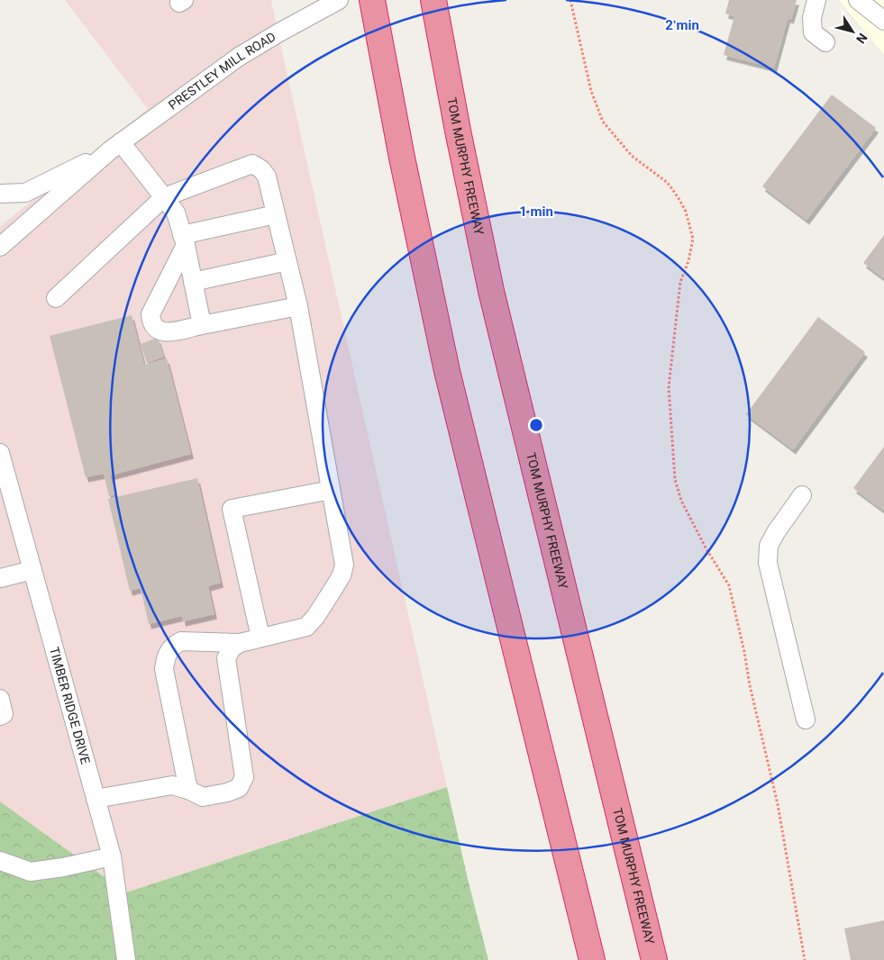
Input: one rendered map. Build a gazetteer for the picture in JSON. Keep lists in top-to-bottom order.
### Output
{
  "streets": {
    "highway": ["TOM MURPHY FREEWAY"],
    "street": ["PRESTLEY MILL ROAD", "TIMBER RIDGE DRIVE"]
  },
  "north": "bottom right",
  "rings": ["2 min", "1 min"]
}
